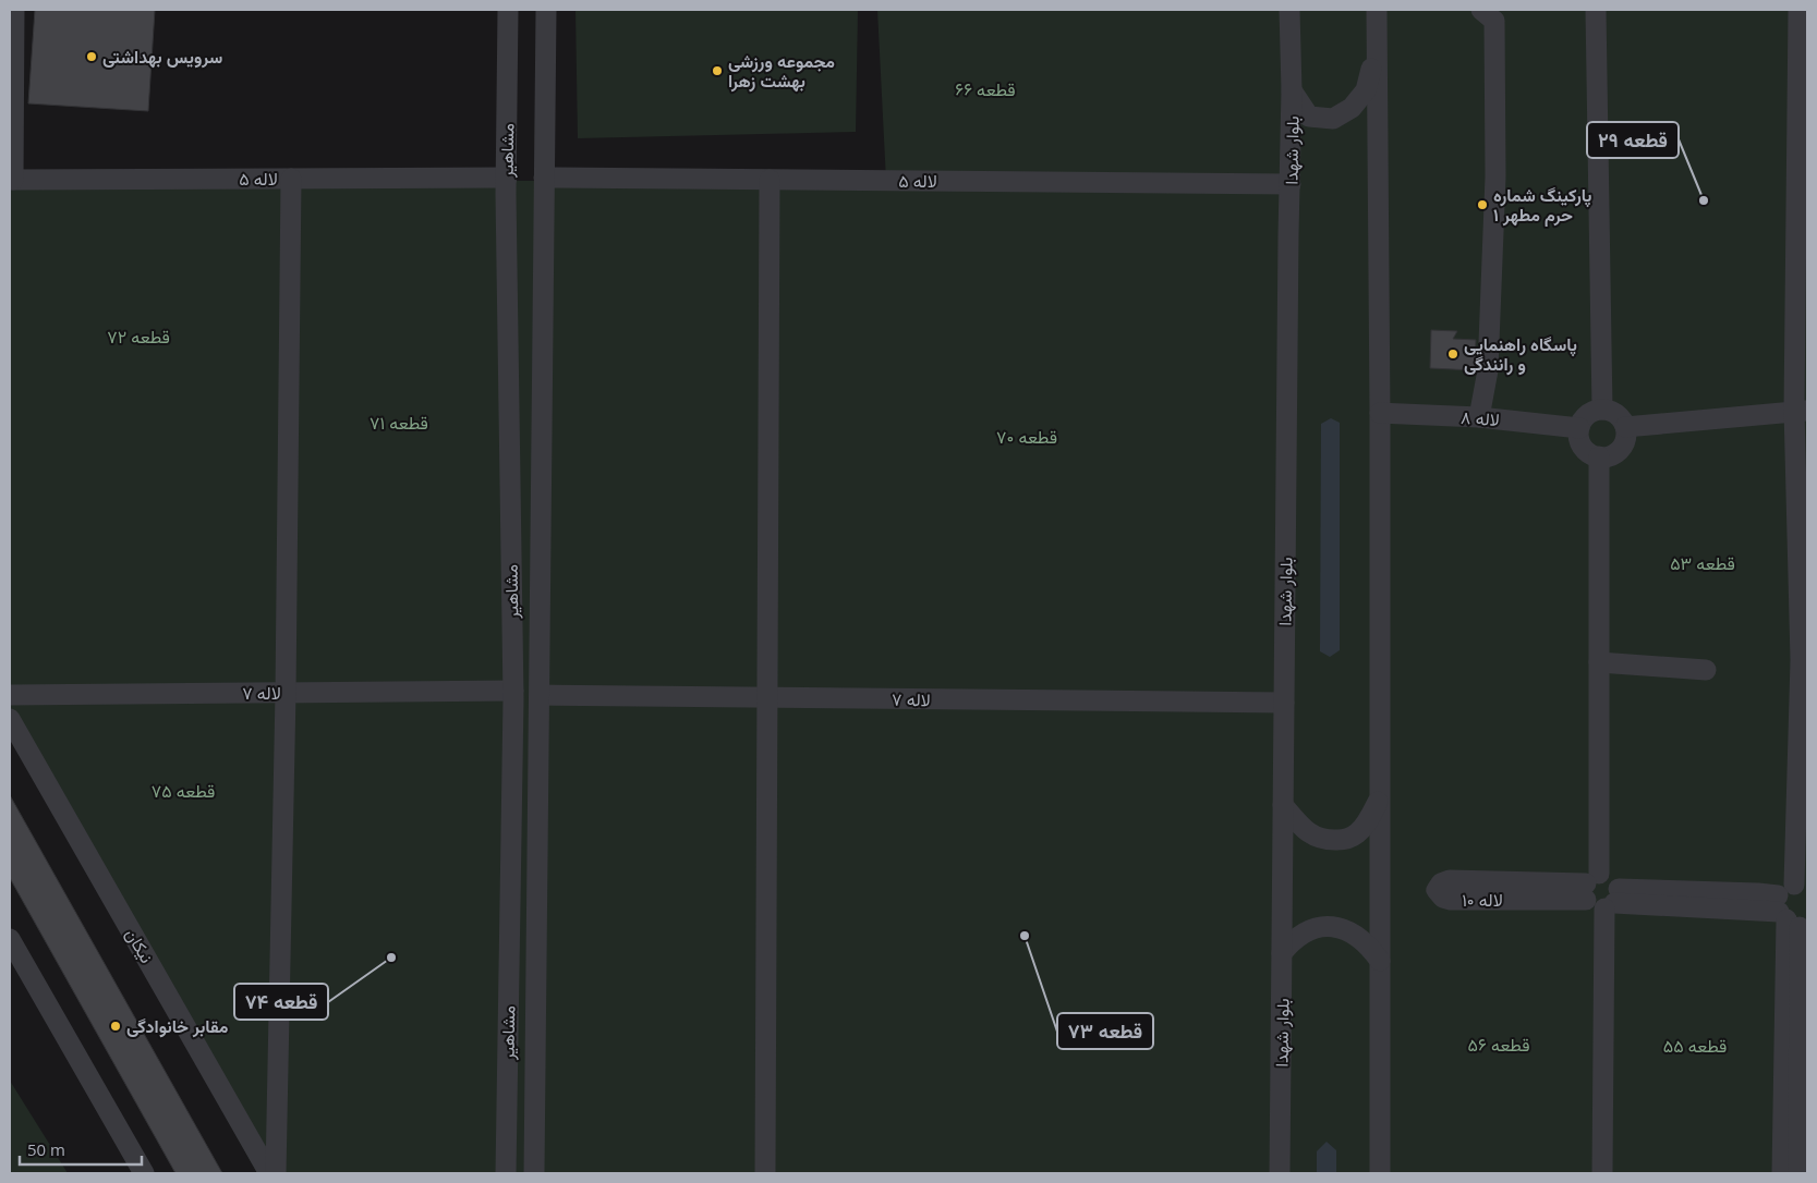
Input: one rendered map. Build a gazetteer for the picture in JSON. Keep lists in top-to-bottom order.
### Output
{
  "streets": {
    "street": [
      "مشاهیر",
      "بلوار شهدا",
      "لاله ۵",
      "لاله ۸",
      "لاله ۷",
      "لاله ۱۰",
      "نیکان"
    ]
  },
  "crossings": [
    ["مشاهیر", "لاله ۵"],
    ["مشاهیر", "لاله ۷"],
    ["بلوار شهدا", "لاله ۵"],
    ["بلوار شهدا", "لاله ۷"]
  ],
  "parks": [
    "قطعه ۶۶",
    "قطعه ۷۲",
    "قطعه ۷۱",
    "قطعه ۷۰",
    "قطعه ۵۳",
    "قطعه ۷۵",
    "قطعه ۵۶",
    "قطعه ۵۵"
  ],
  "places": [
    "سرویس بهداشتی",
    "مجموعه ورزشی بهشت زهرا",
    "قطعه ۲۹",
    "پارکینگ شماره ۱ حرم مطهر",
    "پاسگاه راهنمایی و رانندگی",
    "قطعه ۷۳",
    "قطعه ۷۴",
    "مقابر خانوادگی"
  ],
  "scale_bar": "50 m"
}
